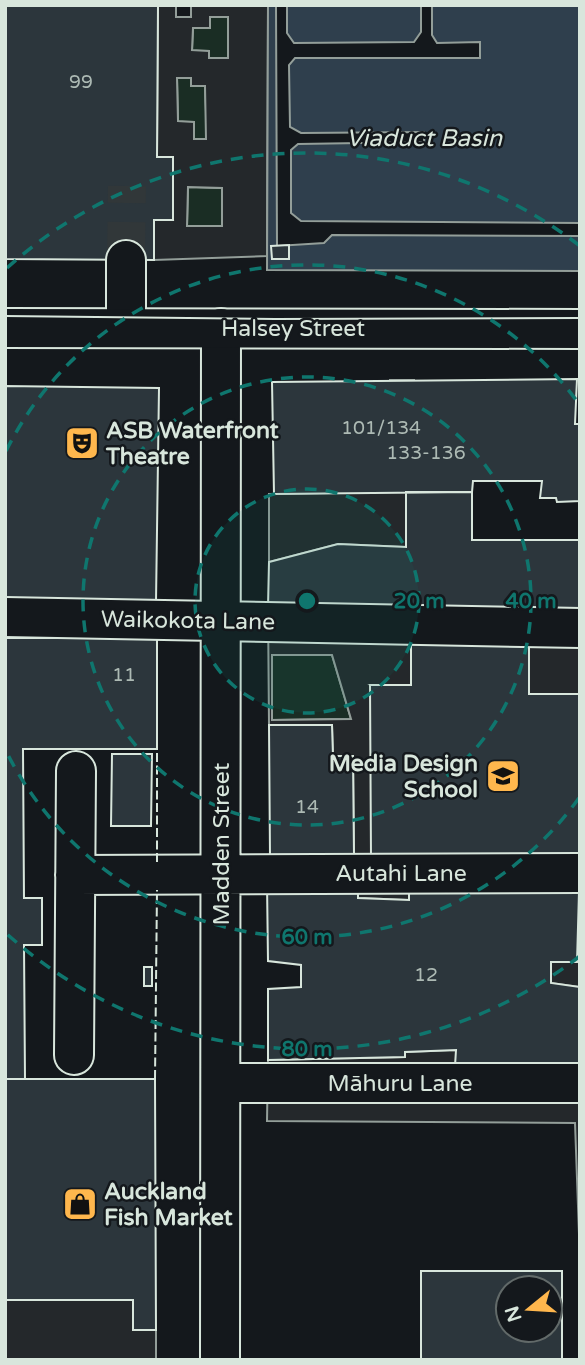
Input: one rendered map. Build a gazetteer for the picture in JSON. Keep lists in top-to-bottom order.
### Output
{
  "streets": {
    "street": [
      "Halsey Street",
      "Waikokota Lane",
      "Madden Street",
      "Autahi Lane",
      "Māhuru Lane"
    ]
  },
  "crossings": [
    ["Halsey Street", "Madden Street"],
    ["Waikokota Lane", "Madden Street"],
    ["Madden Street", "Autahi Lane"],
    ["Madden Street", "Māhuru Lane"]
  ],
  "water": ["Viaduct Basin"],
  "places": {
    "theatre": ["ASB Waterfront Theatre"],
    "school or university": ["Media Design School"],
    "shop": ["Auckland Fish Market"]
  },
  "house_numbers": [
    "99",
    "101/134",
    "133-136",
    "11",
    "14",
    "12"
  ],
  "north": "left",
  "rings": [
    "20 m",
    "40 m",
    "60 m",
    "80 m"
  ]
}
